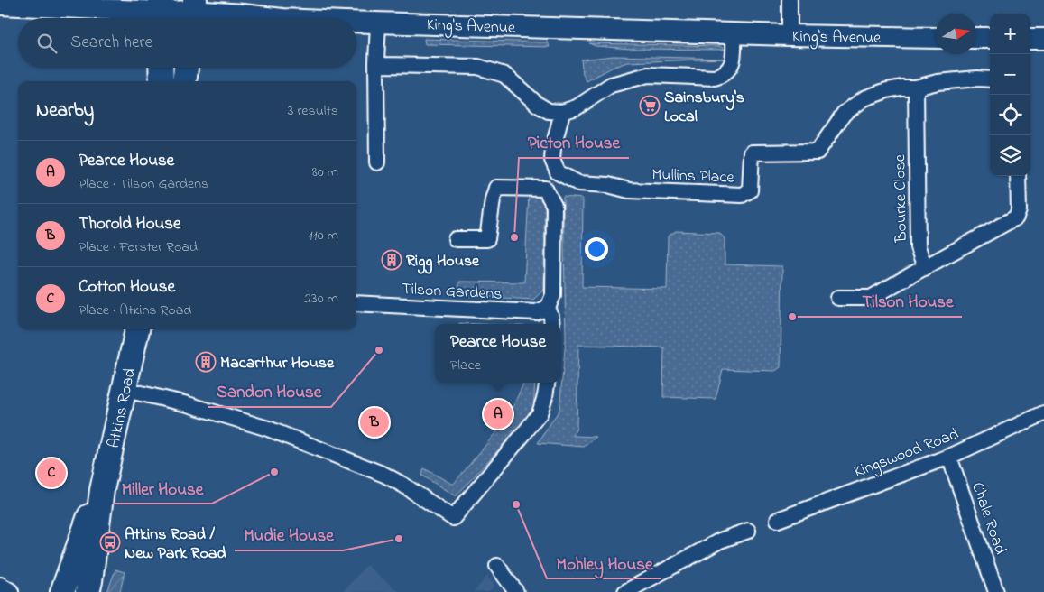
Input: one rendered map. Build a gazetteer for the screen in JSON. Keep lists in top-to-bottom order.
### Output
{
  "streets": {
    "highway": ["Atkins Road"],
    "main road": ["King's Avenue"],
    "street": [
      "Mullins Place",
      "Bourke Close",
      "Tilson Gardens",
      "Kingswood Road",
      "Chale Road"
    ]
  },
  "crossings": [
    ["Mullins Place", "Bourke Close"],
    ["Kingswood Road", "Chale Road"]
  ],
  "places": {
    "supermarket": ["Sainsbury's Local"],
    "other": [
      "Picton House",
      "Tilson House",
      "Sandon House",
      "Miller House",
      "Mohley House",
      "Mudie House"
    ],
    "building": ["Rigg House", "Macarthur House"],
    "bus stop": ["Atkins Road / New Park Road"]
  },
  "north": "right",
  "page": {
    "map_buttons": ["+", "−"],
    "search": "Search here",
    "heading": ["Nearby", "3 results"],
    "list": [
      {
        "mark": "A",
        "name": "Pearce House",
        "note": "Place · Tilson Gardens",
        "value": "80 m"
      },
      {
        "mark": "B",
        "name": "Thorold House",
        "note": "Place · Forster Road",
        "value": "110 m"
      },
      {
        "mark": "C",
        "name": "Cotton House",
        "note": "Place · Atkins Road",
        "value": "230 m"
      }
    ],
    "popup": ["Pearce House", "Place"],
    "pins": ["A", "B", "C"]
  }
}
